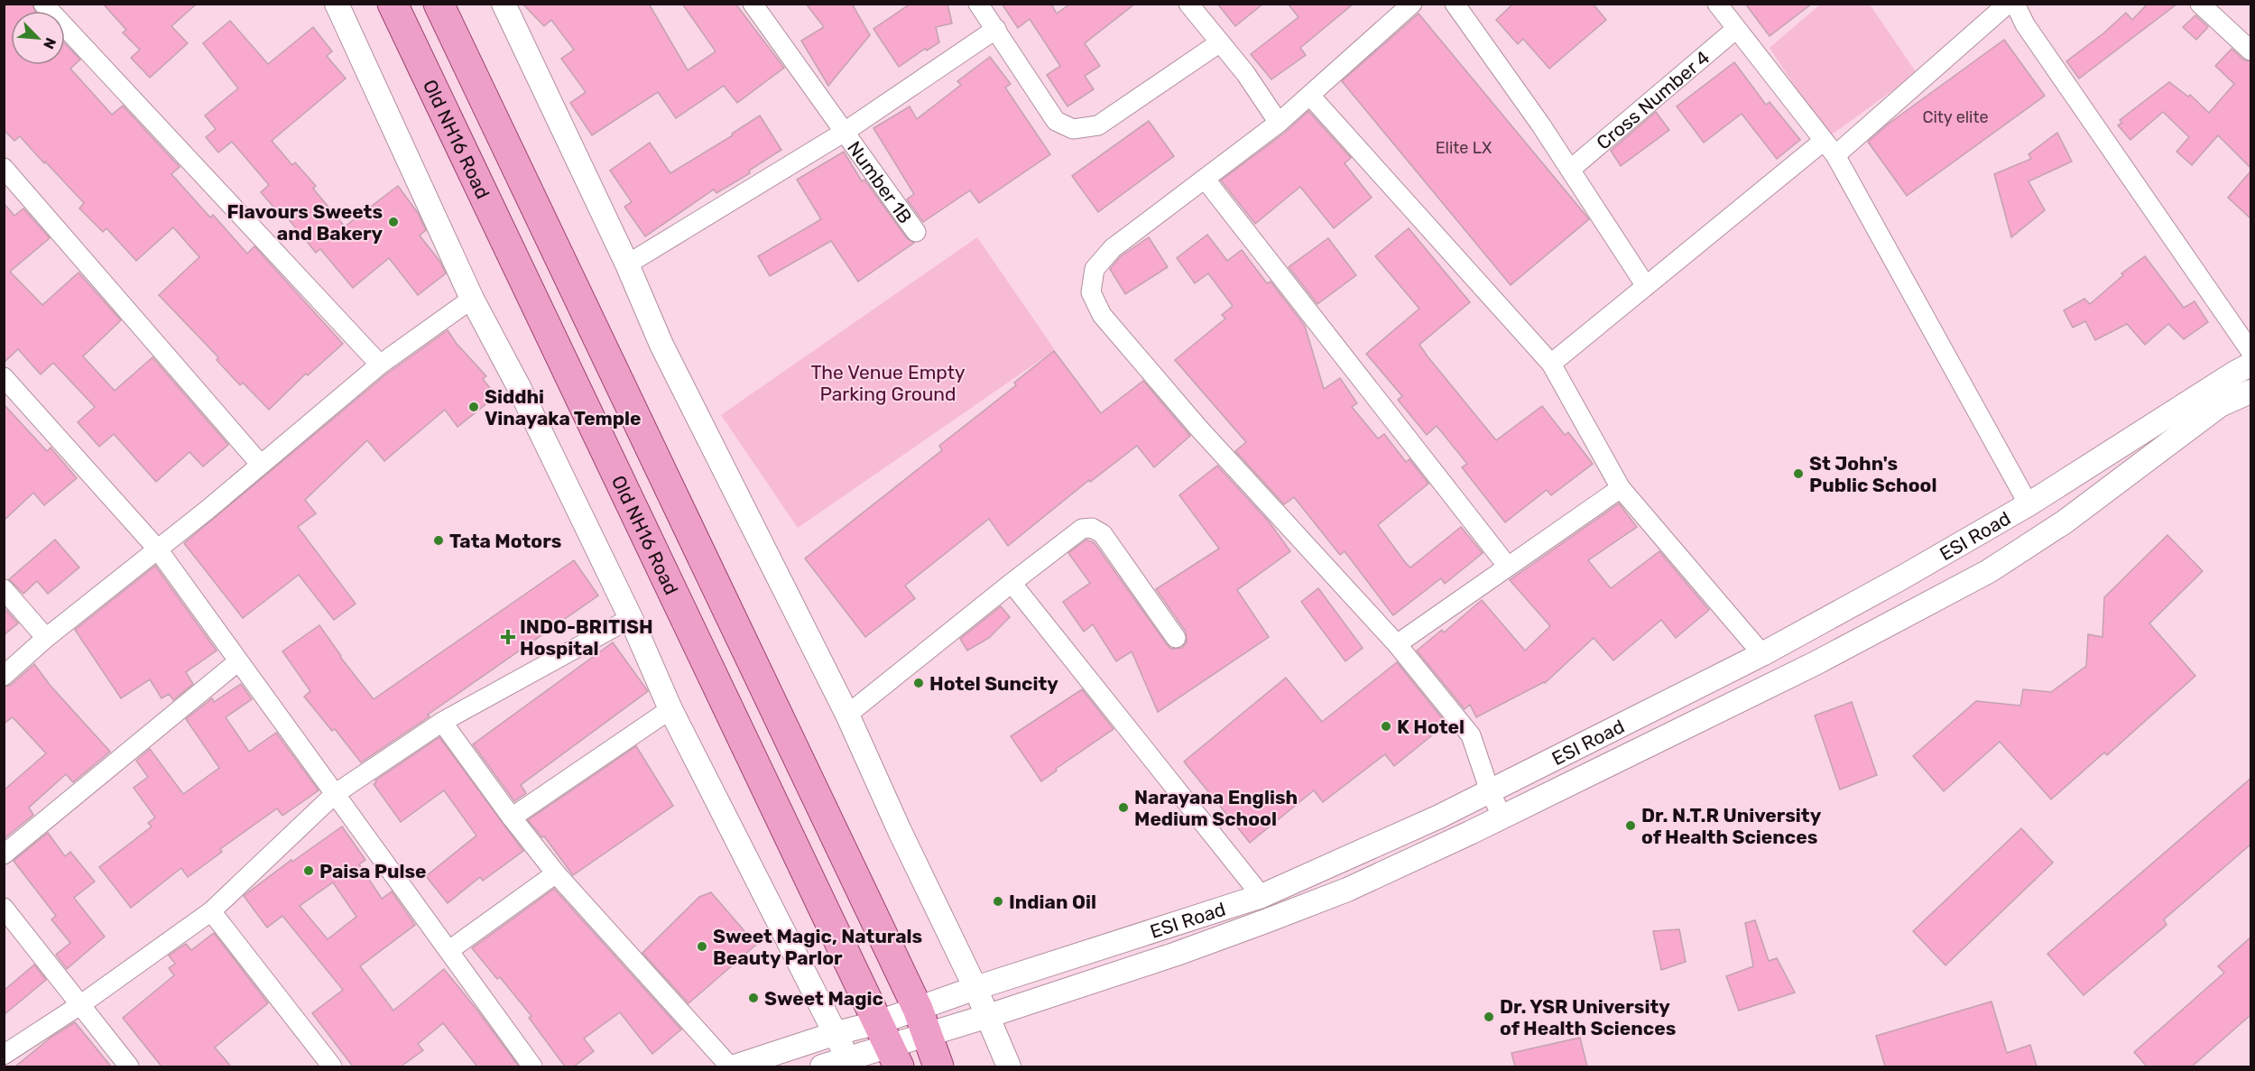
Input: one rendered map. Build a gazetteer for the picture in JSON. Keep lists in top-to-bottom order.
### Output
{
  "streets": {
    "main road": ["Old NH16 Road"],
    "street": ["Cross Number 4", "Number 1B", "ESI Road"]
  },
  "parks": ["The Venue Empty Parking Ground"],
  "places": {
    "other": [
      "Flavours Sweets and Bakery",
      "Siddhi Vinayaka Temple",
      "St John's Public School",
      "Tata Motors",
      "Hotel Suncity",
      "K Hotel",
      "Narayana English Medium School",
      "Dr. N.T.R University of Health Sciences",
      "Paisa Pulse",
      "Indian Oil",
      "Sweet Magic, Naturals Beauty Parlor",
      "Sweet Magic",
      "Dr. YSR University of Health Sciences"
    ],
    "health": ["INDO-BRITISH Hospital"]
  },
  "house_numbers": ["City elite", "Elite LX"],
  "north": "bottom right"
}
